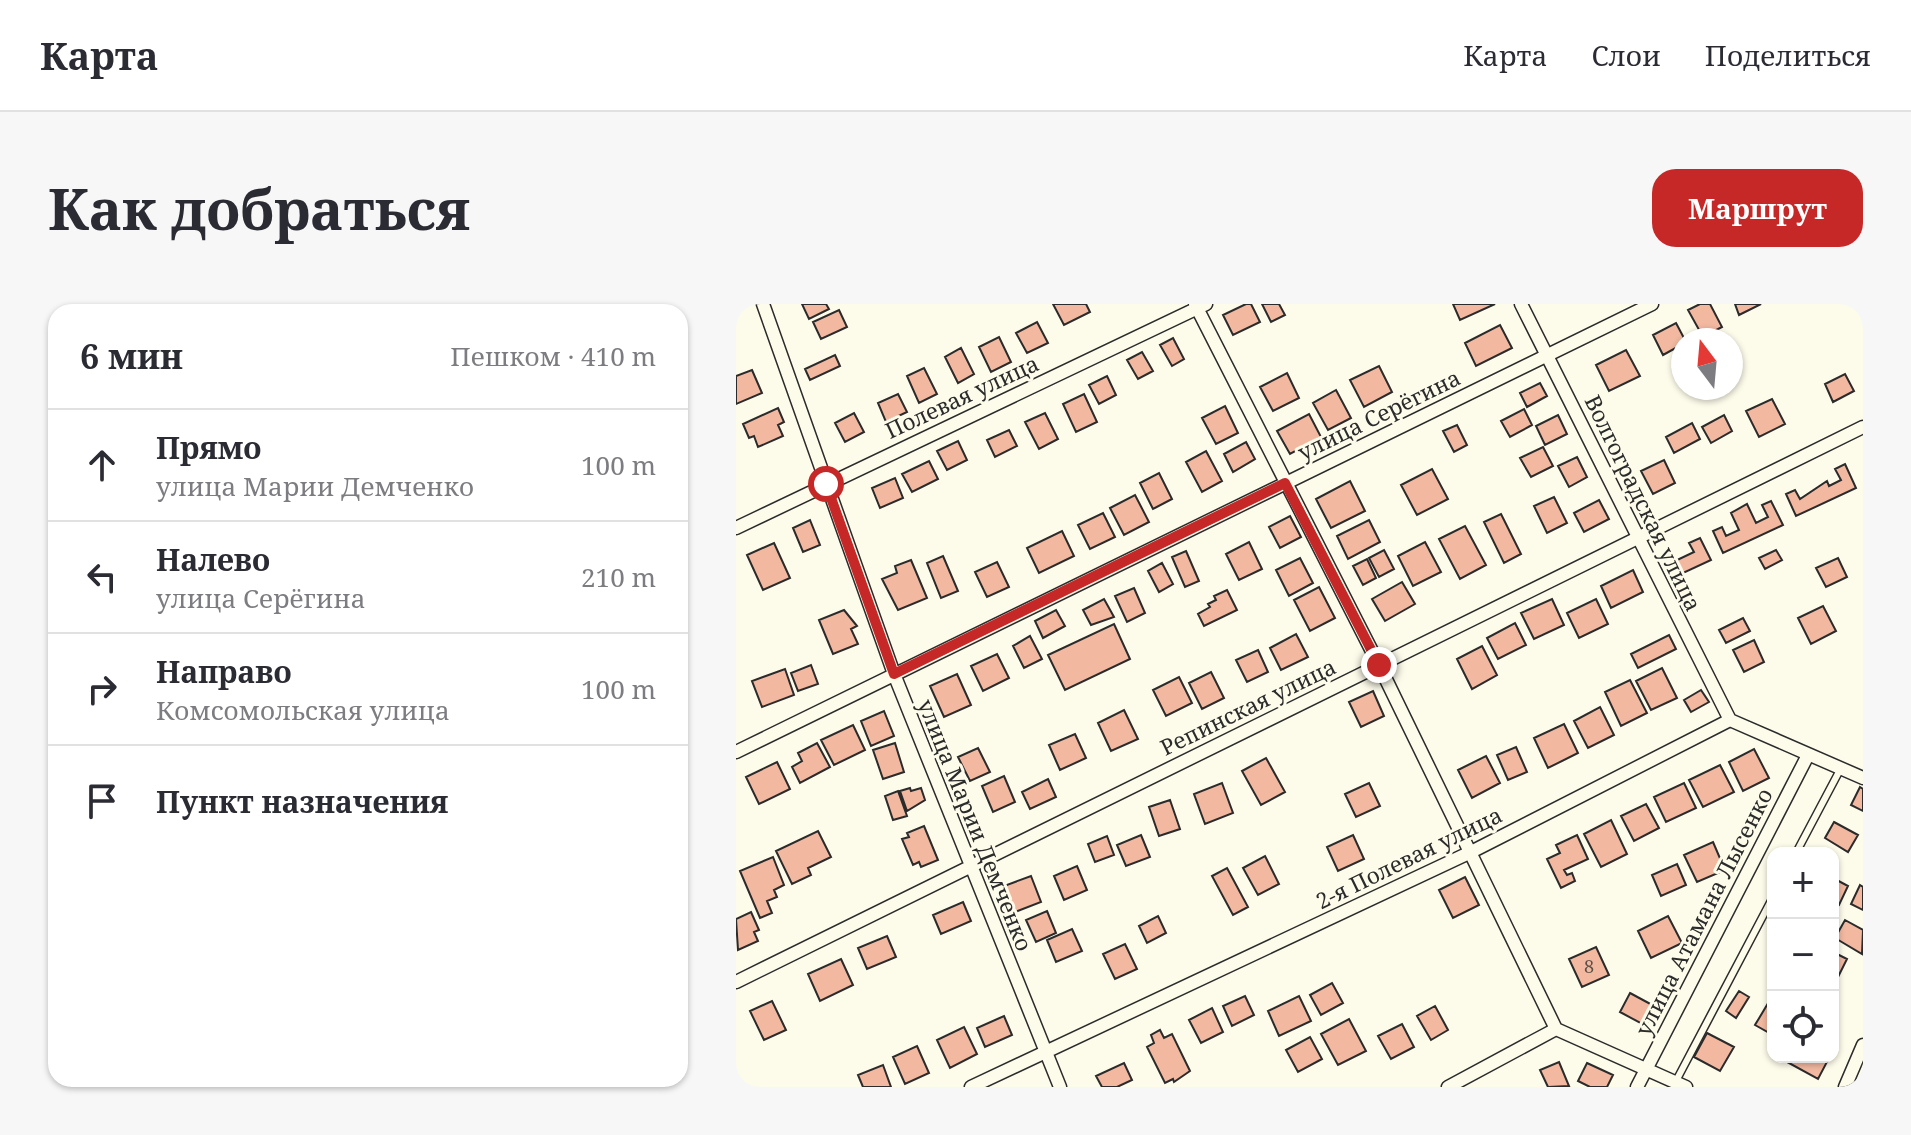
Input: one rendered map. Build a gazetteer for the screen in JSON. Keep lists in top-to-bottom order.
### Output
{
  "streets": {
    "street": [
      "Полевая улица",
      "улица Серёгина",
      "Волгоградская улица",
      "Репинская улица",
      "улица Марии Демченко",
      "2-я Полевая улица",
      "улица Атамана Лысенко"
    ]
  },
  "crossings": [
    ["Полевая улица", "улица Марии Демченко"],
    ["улица Серёгина", "Волгоградская улица"],
    ["улица Серёгина", "улица Марии Демченко"],
    ["Волгоградская улица", "Репинская улица"],
    ["Волгоградская улица", "2-я Полевая улица"],
    ["Репинская улица", "улица Марии Демченко"],
    ["улица Марии Демченко", "2-я Полевая улица"]
  ],
  "house_numbers": ["8"],
  "north": "top",
  "page": {
    "header": "Карта",
    "nav": ["Карта", "Слои", "Поделиться"],
    "buttons": "Маршрут",
    "title": "Как добраться",
    "heading": ["6 мин", "Пешком · 410 m"],
    "list": [
      ["Прямо", "улица Марии Демченко", "100 m"],
      ["Налево", "улица Серёгина", "210 m"],
      ["Направо", "Комсомольская улица", "100 m"],
      "Пункт назначения"
    ],
    "map_buttons": ["+", "−"]
  }
}
